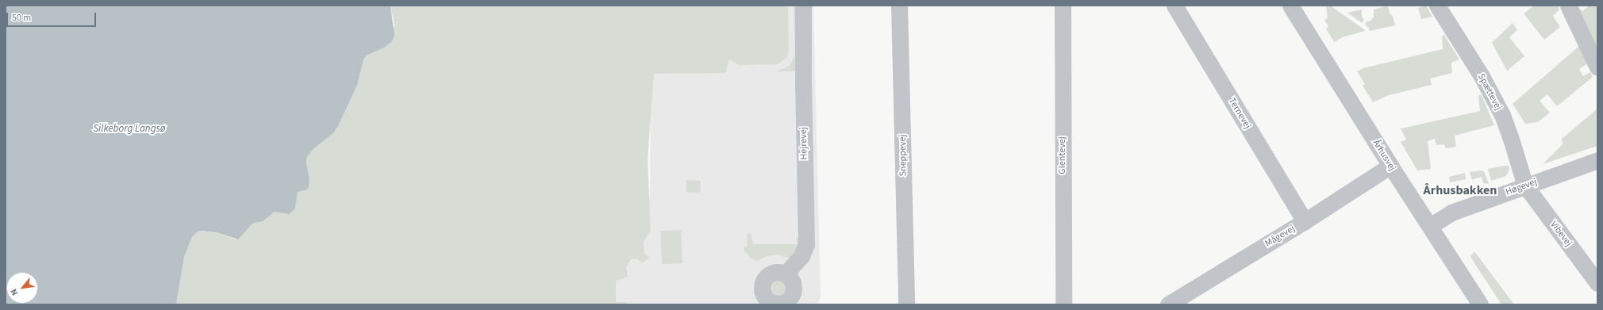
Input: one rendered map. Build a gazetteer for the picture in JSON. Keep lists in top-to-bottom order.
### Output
{
  "streets": {
    "street": [
      "Spættevej",
      "Ternevej",
      "Hejrevej",
      "Sneppevej",
      "Glentevej",
      "Århusvej",
      "Høgevej",
      "Vibevej",
      "Mågevej"
    ]
  },
  "crossings": [
    ["Spættevej", "Høgevej"],
    ["Spættevej", "Vibevej"],
    ["Ternevej", "Mågevej"],
    ["Århusvej", "Høgevej"],
    ["Århusvej", "Mågevej"],
    ["Høgevej", "Vibevej"]
  ],
  "districts": ["Århusbakken"],
  "water": ["Silkeborg Langsø"],
  "scale_bar": "50 m",
  "north": "bottom left"
}
